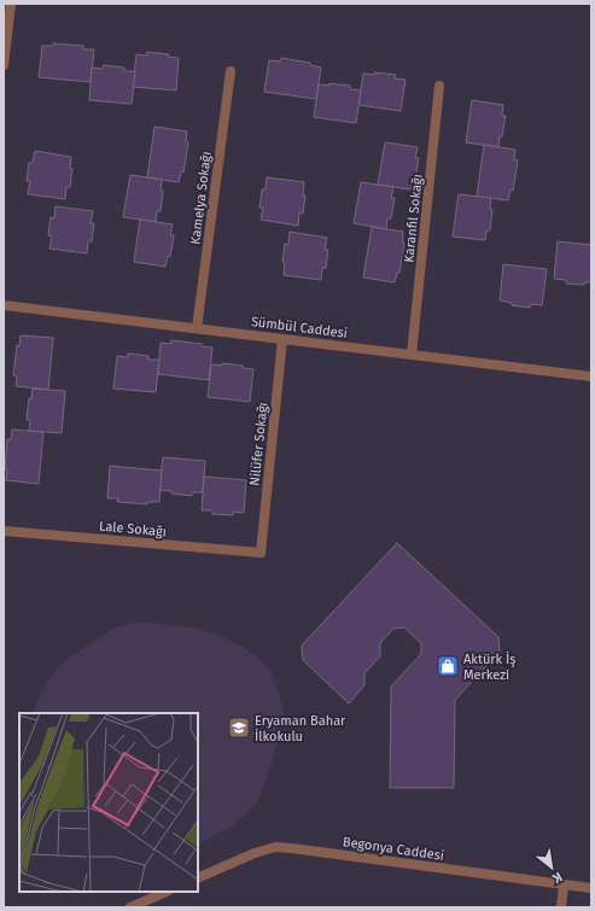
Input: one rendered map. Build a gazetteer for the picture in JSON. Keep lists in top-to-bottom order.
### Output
{
  "streets": {
    "street": [
      "Kamelya Sokağı",
      "Karanfil Sokağı",
      "Sümbül Caddesi",
      "Nilüfer Sokağı",
      "Lale Sokağı",
      "Begonya Caddesi"
    ]
  },
  "crossings": [
    ["Kamelya Sokağı", "Sümbül Caddesi"],
    ["Karanfil Sokağı", "Sümbül Caddesi"],
    ["Sümbül Caddesi", "Nilüfer Sokağı"],
    ["Nilüfer Sokağı", "Lale Sokağı"]
  ],
  "places": {
    "shop": ["Aktürk İş Merkezi"],
    "school or university": ["Eryaman Bahar İlkokulu"]
  },
  "north": "bottom right"
}
